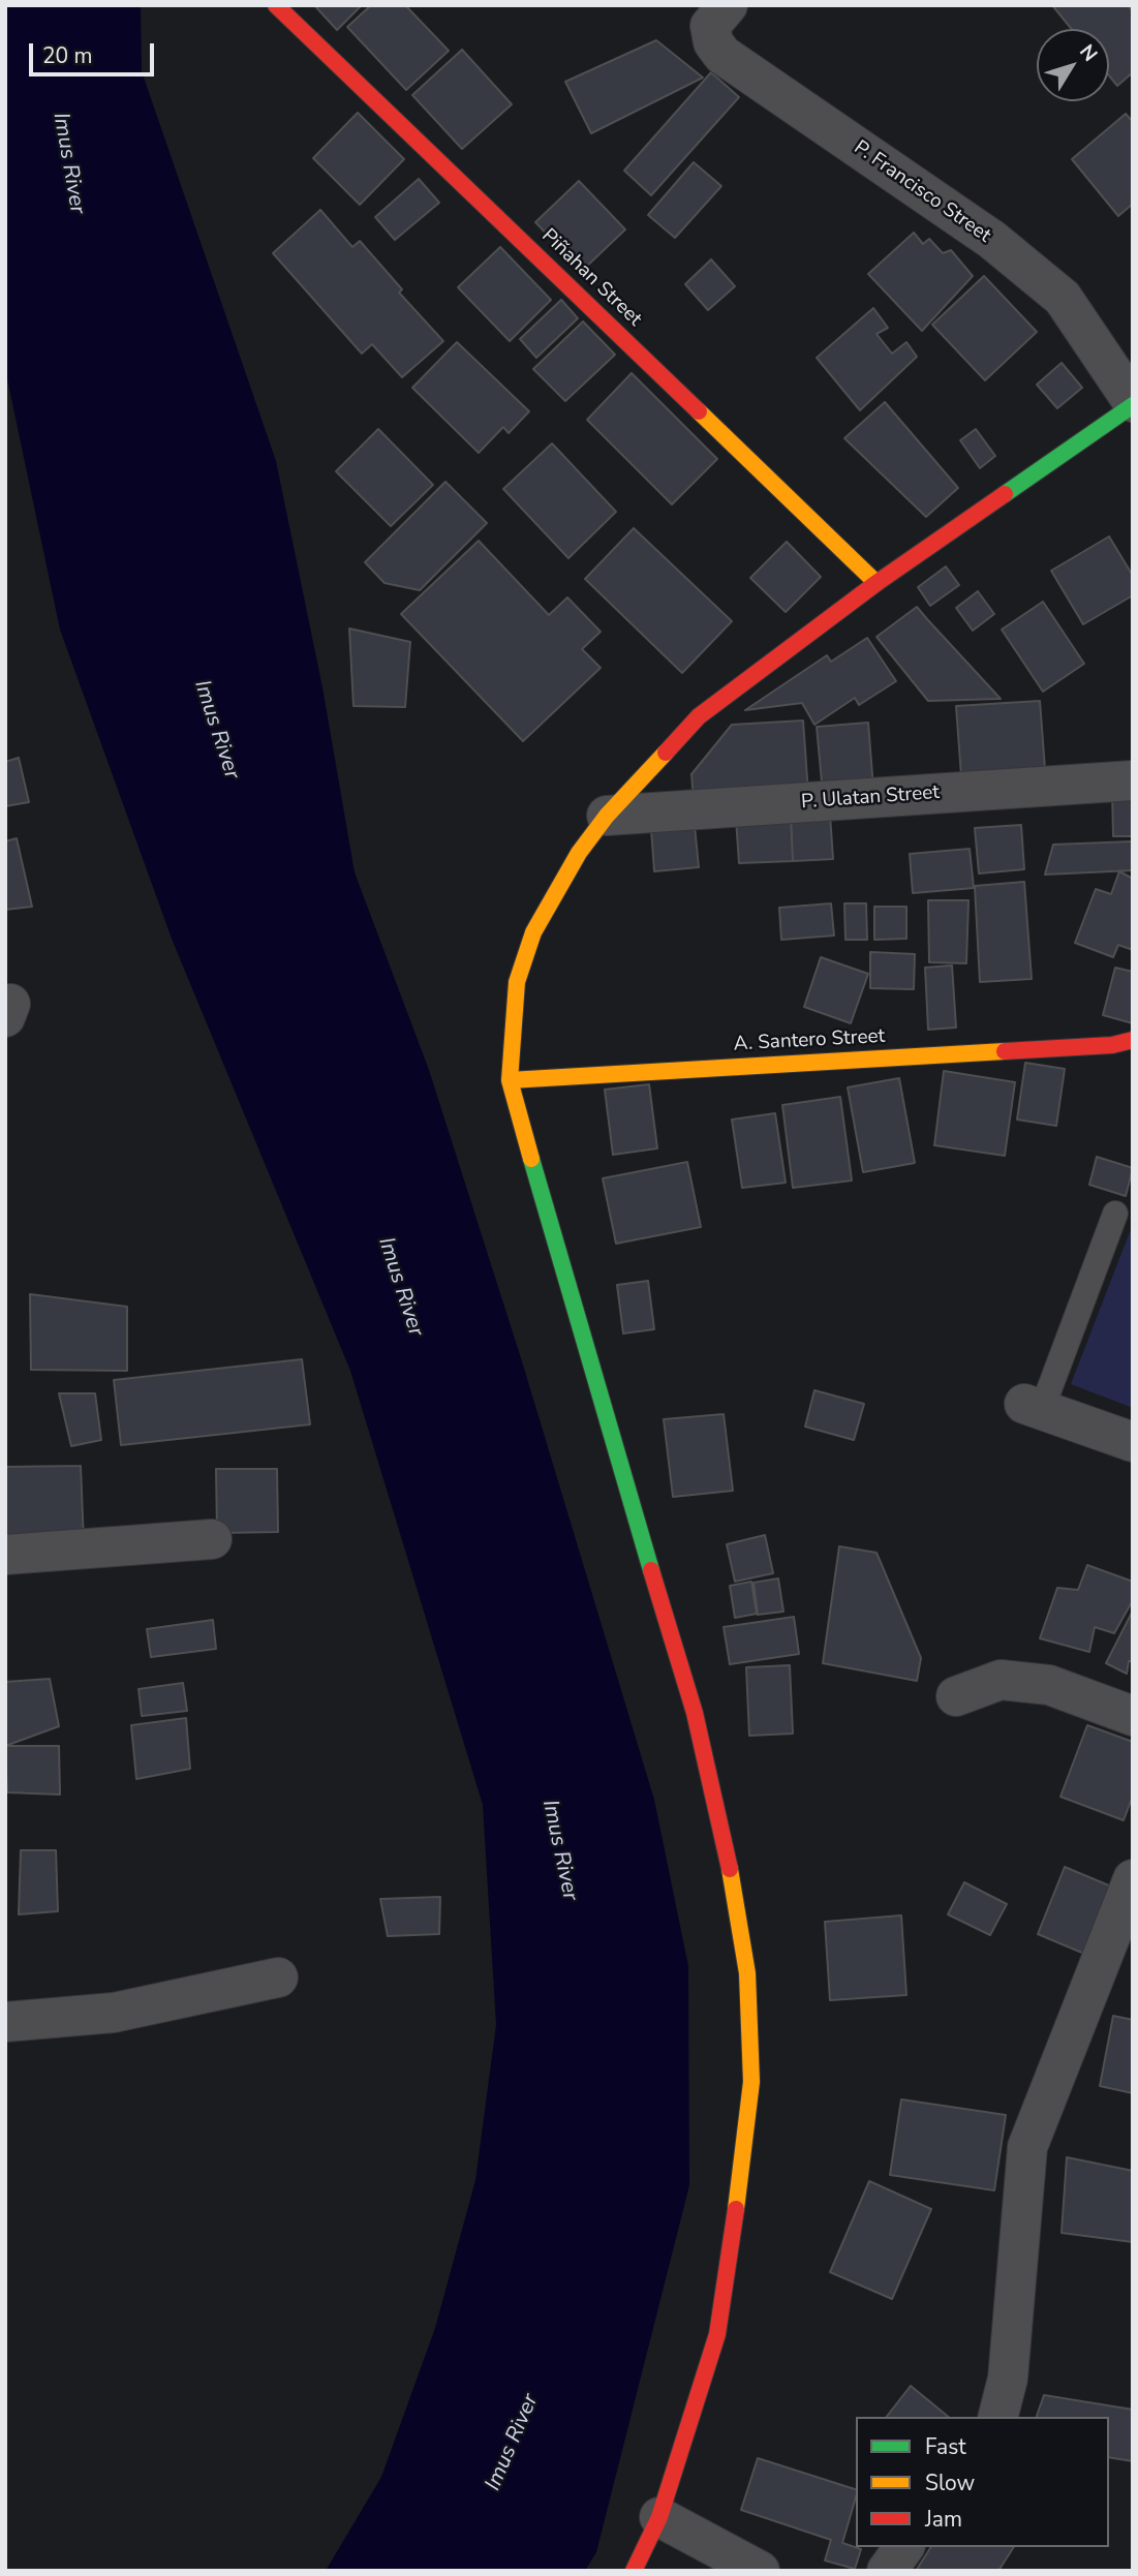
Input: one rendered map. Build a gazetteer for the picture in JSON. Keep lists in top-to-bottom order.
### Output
{
  "streets": {
    "main road": ["Piñahan Street", "A. Santero Street"],
    "street": ["P. Francisco Street", "P. Ulatan Street"]
  },
  "water": ["Imus River"],
  "legend": ["Fast", "Slow", "Jam"],
  "scale_bar": "20 m",
  "north": "top right"
}
